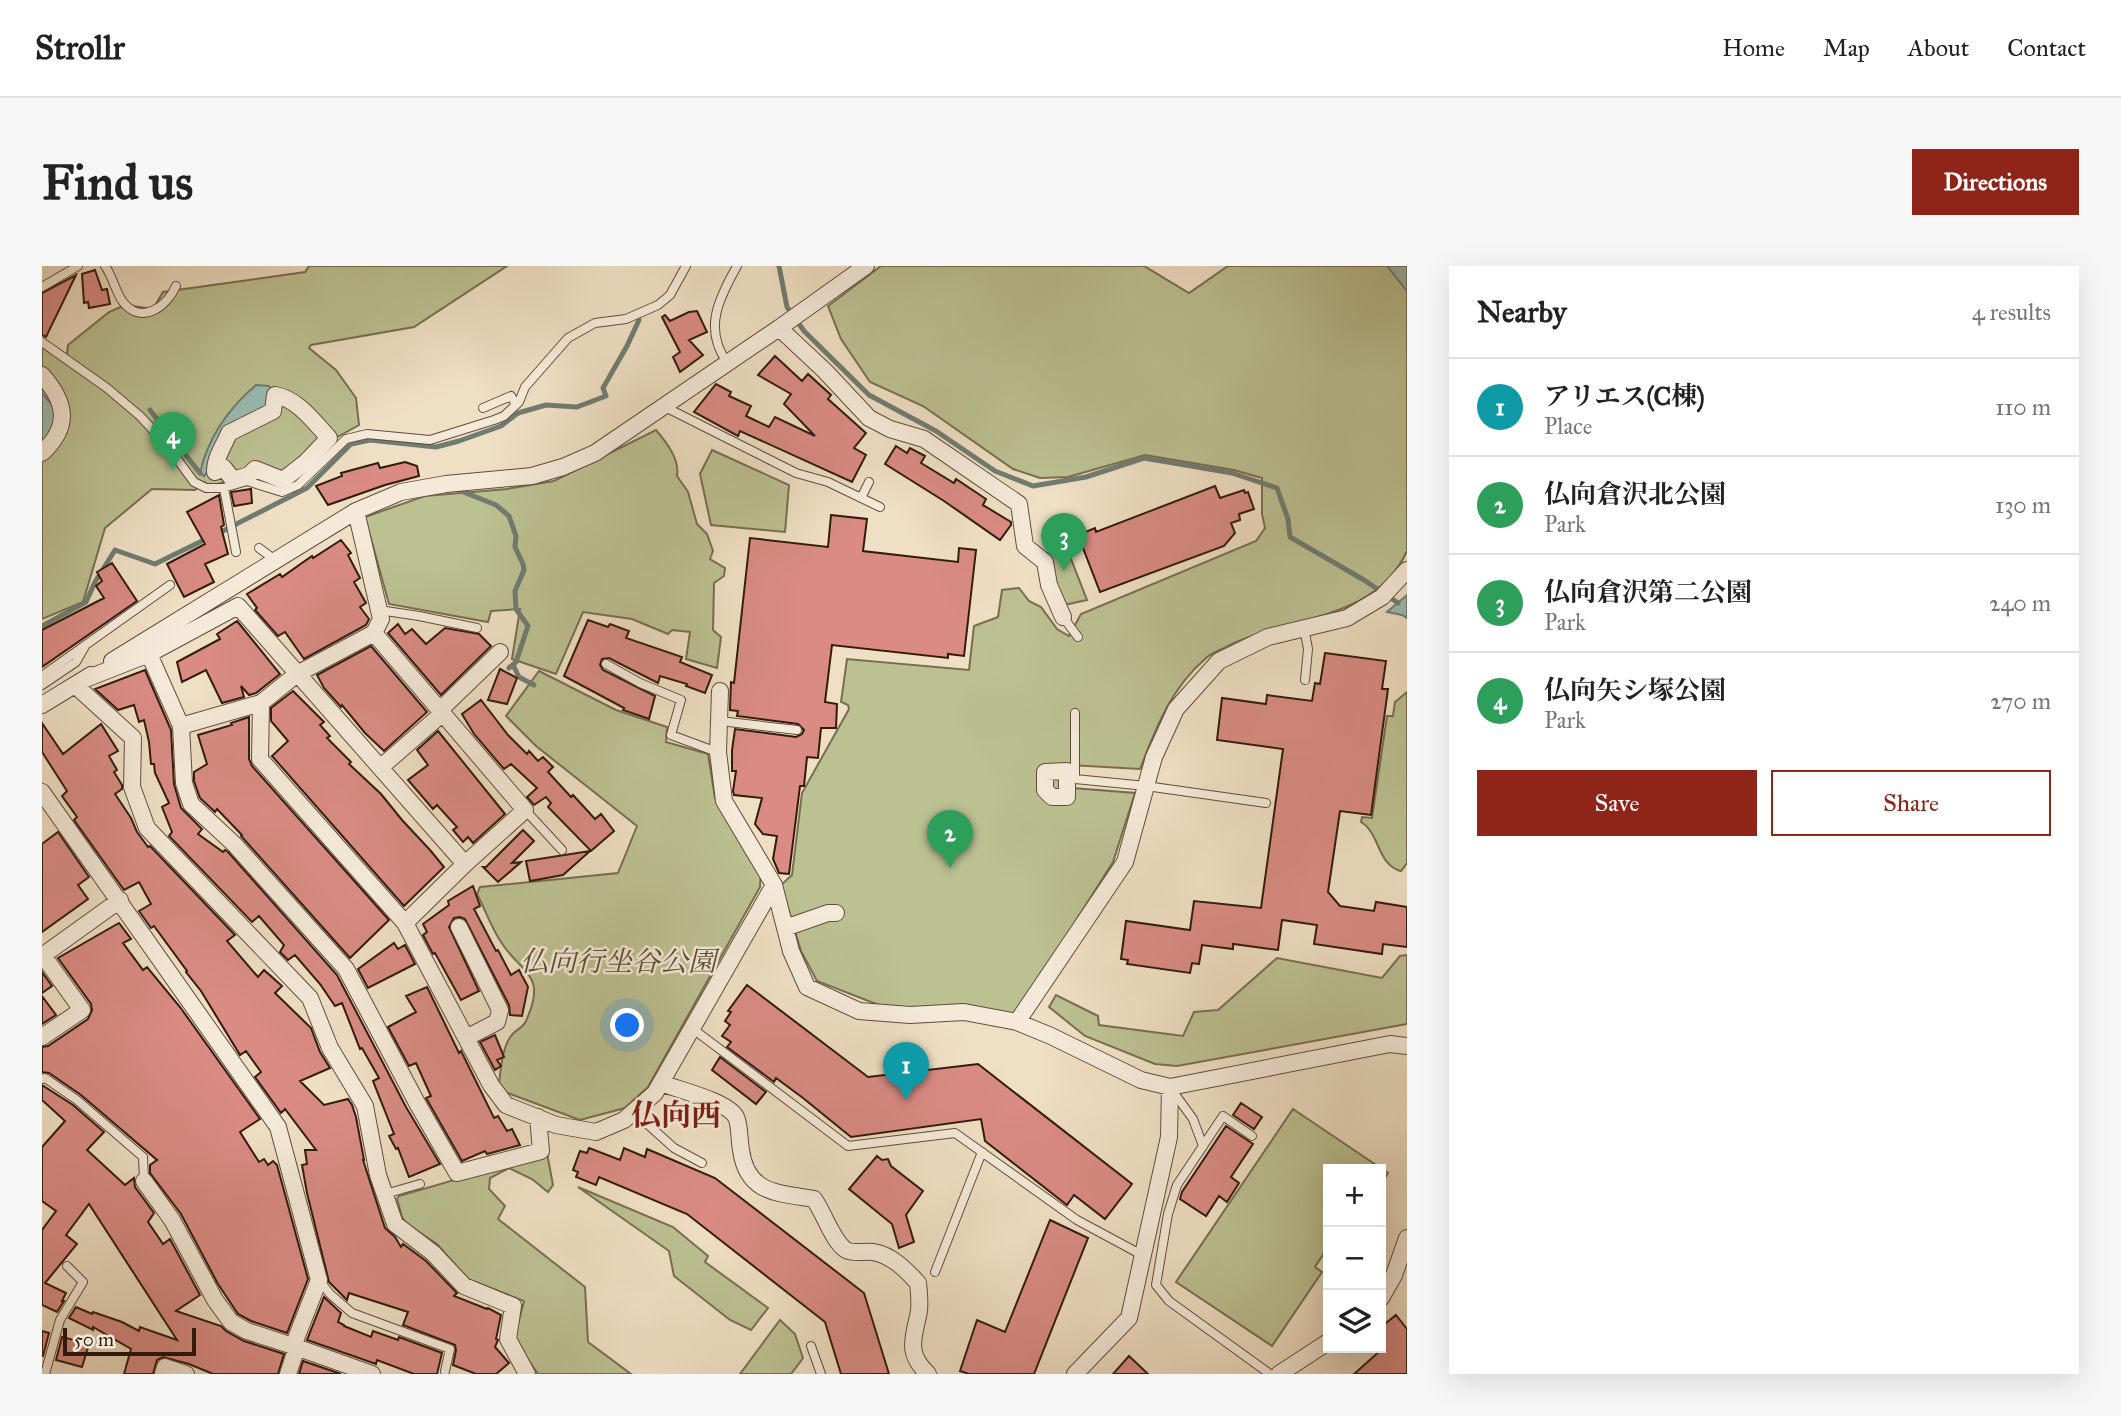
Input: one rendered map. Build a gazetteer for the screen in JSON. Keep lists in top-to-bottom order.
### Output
{
  "districts": ["仏向西"],
  "parks": ["仏向行坐谷公園"],
  "scale_bar": "50 m",
  "page": {
    "header": "Strollr",
    "nav": [
      "Home",
      "Map",
      "About",
      "Contact"
    ],
    "buttons": [
      "Directions",
      ["Save", "Share"]
    ],
    "title": "Find us",
    "heading": ["Nearby", "4 results"],
    "list": [
      {
        "mark": "1",
        "name": "アリエス(C棟)",
        "note": "Place",
        "value": "110 m"
      },
      {
        "mark": "2",
        "name": "仏向倉沢北公園",
        "note": "Park",
        "value": "130 m"
      },
      {
        "mark": "3",
        "name": "仏向倉沢第二公園",
        "note": "Park",
        "value": "240 m"
      },
      {
        "mark": "4",
        "name": "仏向矢シ塚公園",
        "note": "Park",
        "value": "270 m"
      }
    ],
    "pins": [
      "4",
      "3",
      "2",
      "1"
    ],
    "map_buttons": ["+", "−"],
    "scale": "50 m"
  }
}
